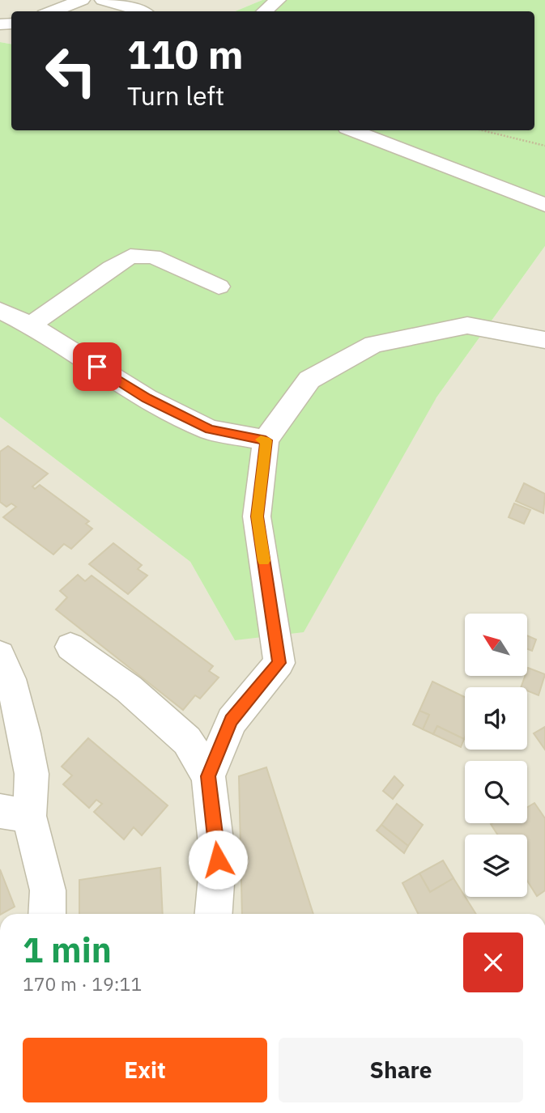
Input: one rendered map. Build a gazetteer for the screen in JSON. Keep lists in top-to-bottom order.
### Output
{
  "north": "top left",
  "page": {
    "turn": ["110 m", "Turn left"],
    "heading": ["1 min", "170 m · 19:11"],
    "buttons": ["Exit", "Share"]
  }
}
